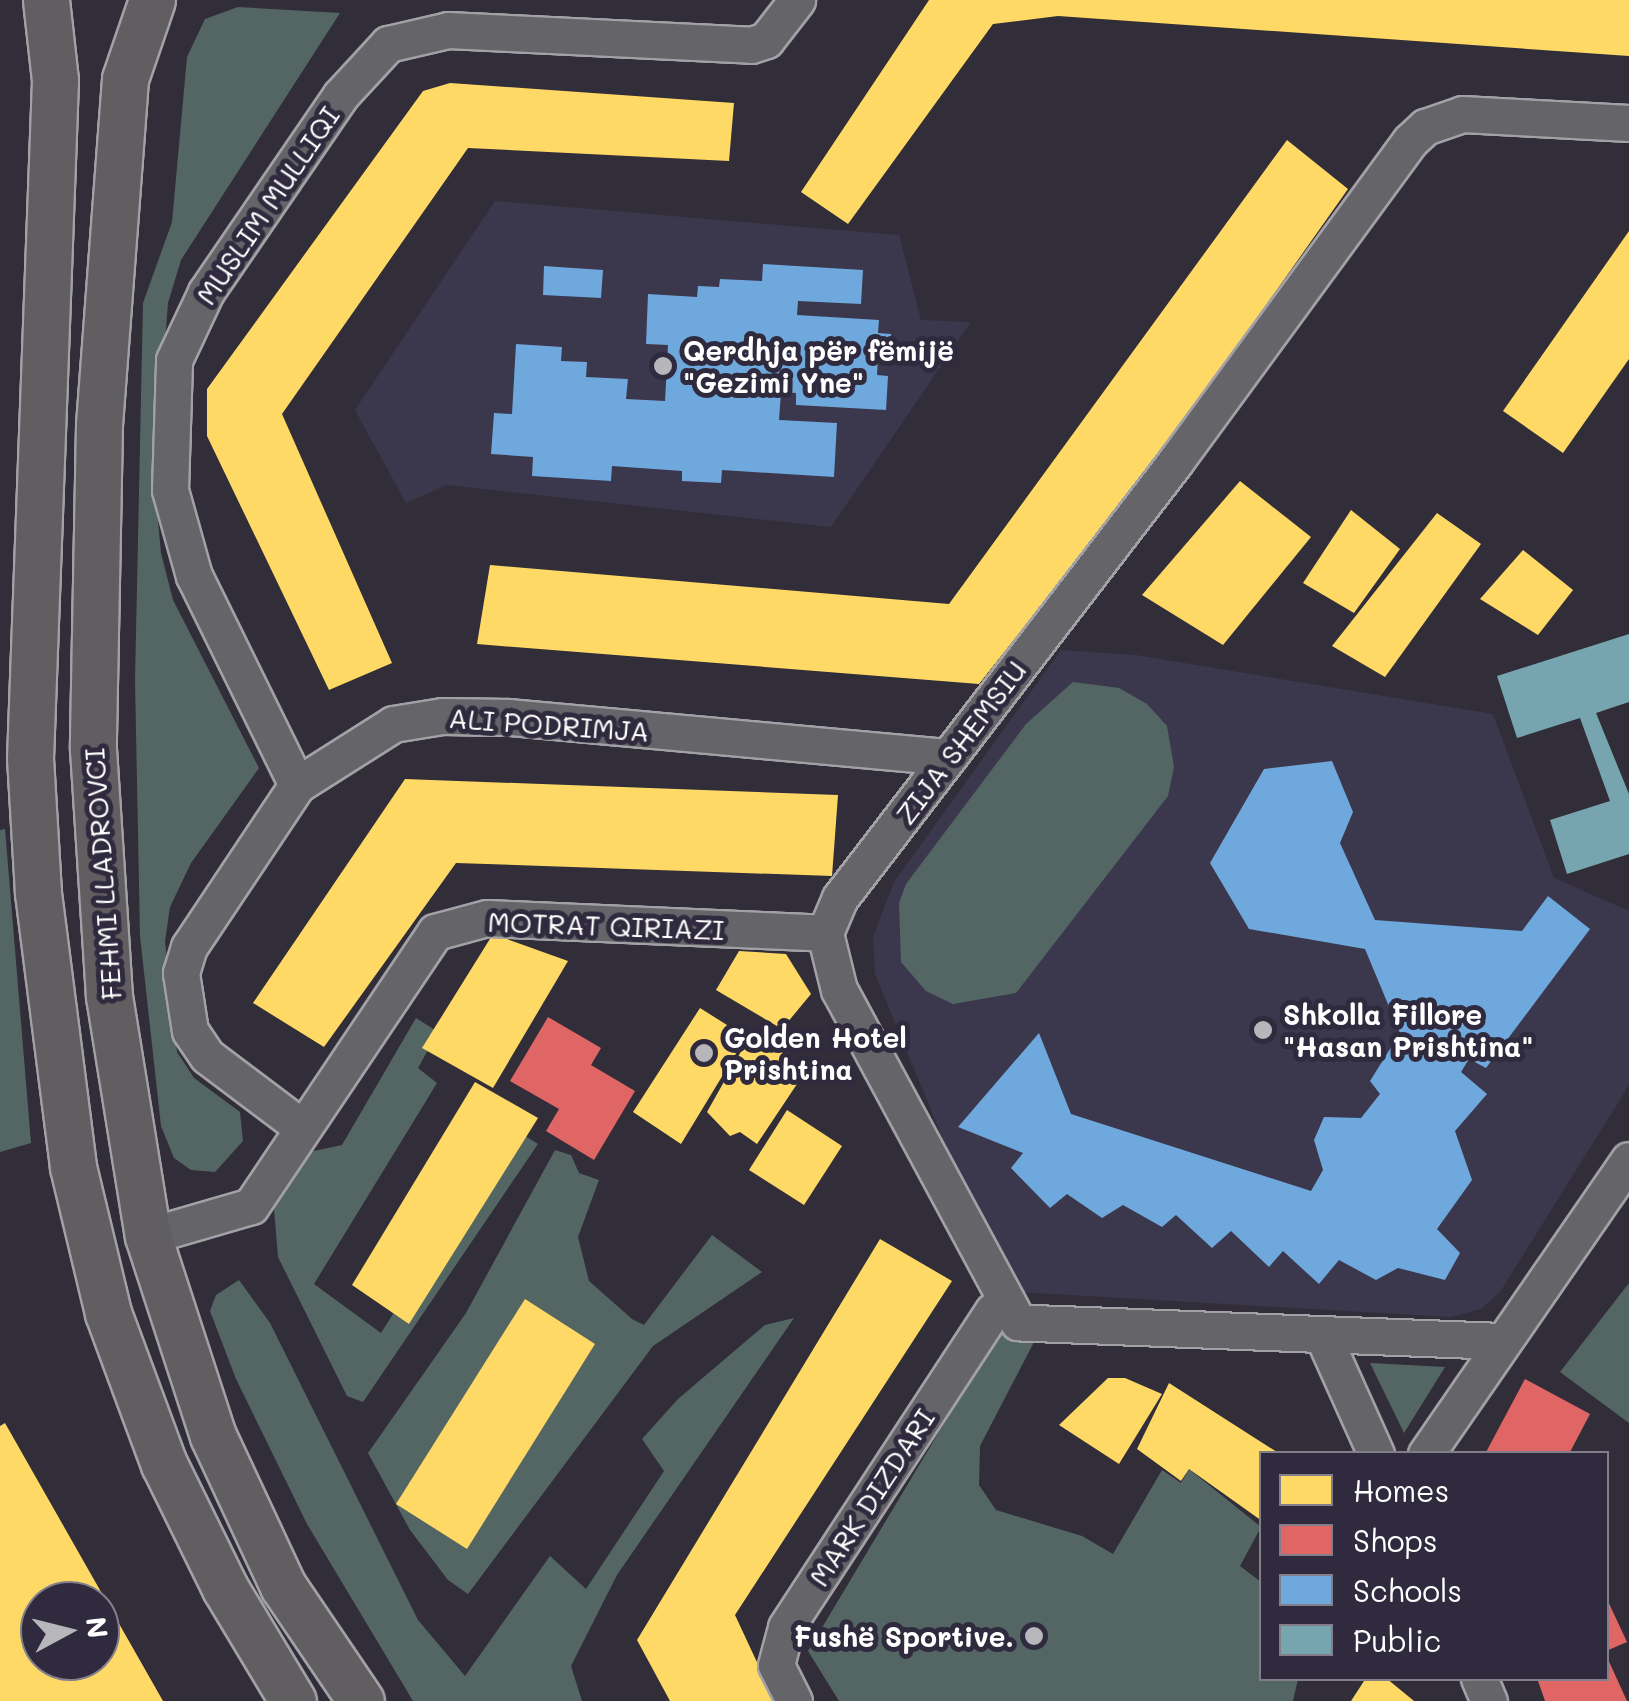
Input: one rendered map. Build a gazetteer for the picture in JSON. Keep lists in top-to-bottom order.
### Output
{
  "streets": {
    "main road": ["FEHMI LLADROVCI"],
    "street": [
      "MUSLIM MULLIQI",
      "ALI PODRIMJA",
      "ZIJA SHEMSIU",
      "MOTRAT QIRIAZI",
      "MARK DIZDARI"
    ]
  },
  "crossings": [
    ["MUSLIM MULLIQI", "ALI PODRIMJA"],
    ["ALI PODRIMJA", "ZIJA SHEMSIU"],
    ["ALI PODRIMJA", "MOTRAT QIRIAZI"],
    ["ZIJA SHEMSIU", "MOTRAT QIRIAZI"],
    ["FEHMI LLADROVCI", "MOTRAT QIRIAZI"]
  ],
  "places": [
    "Qerdhja për fëmijë \"Gezimi Yne\"",
    "Shkolla Fillore \"Hasan Prishtina\"",
    "Golden Hotel Prishtina",
    "Fushë Sportive."
  ],
  "legend": [
    "Homes",
    "Shops",
    "Schools",
    "Public"
  ],
  "north": "right"
}
